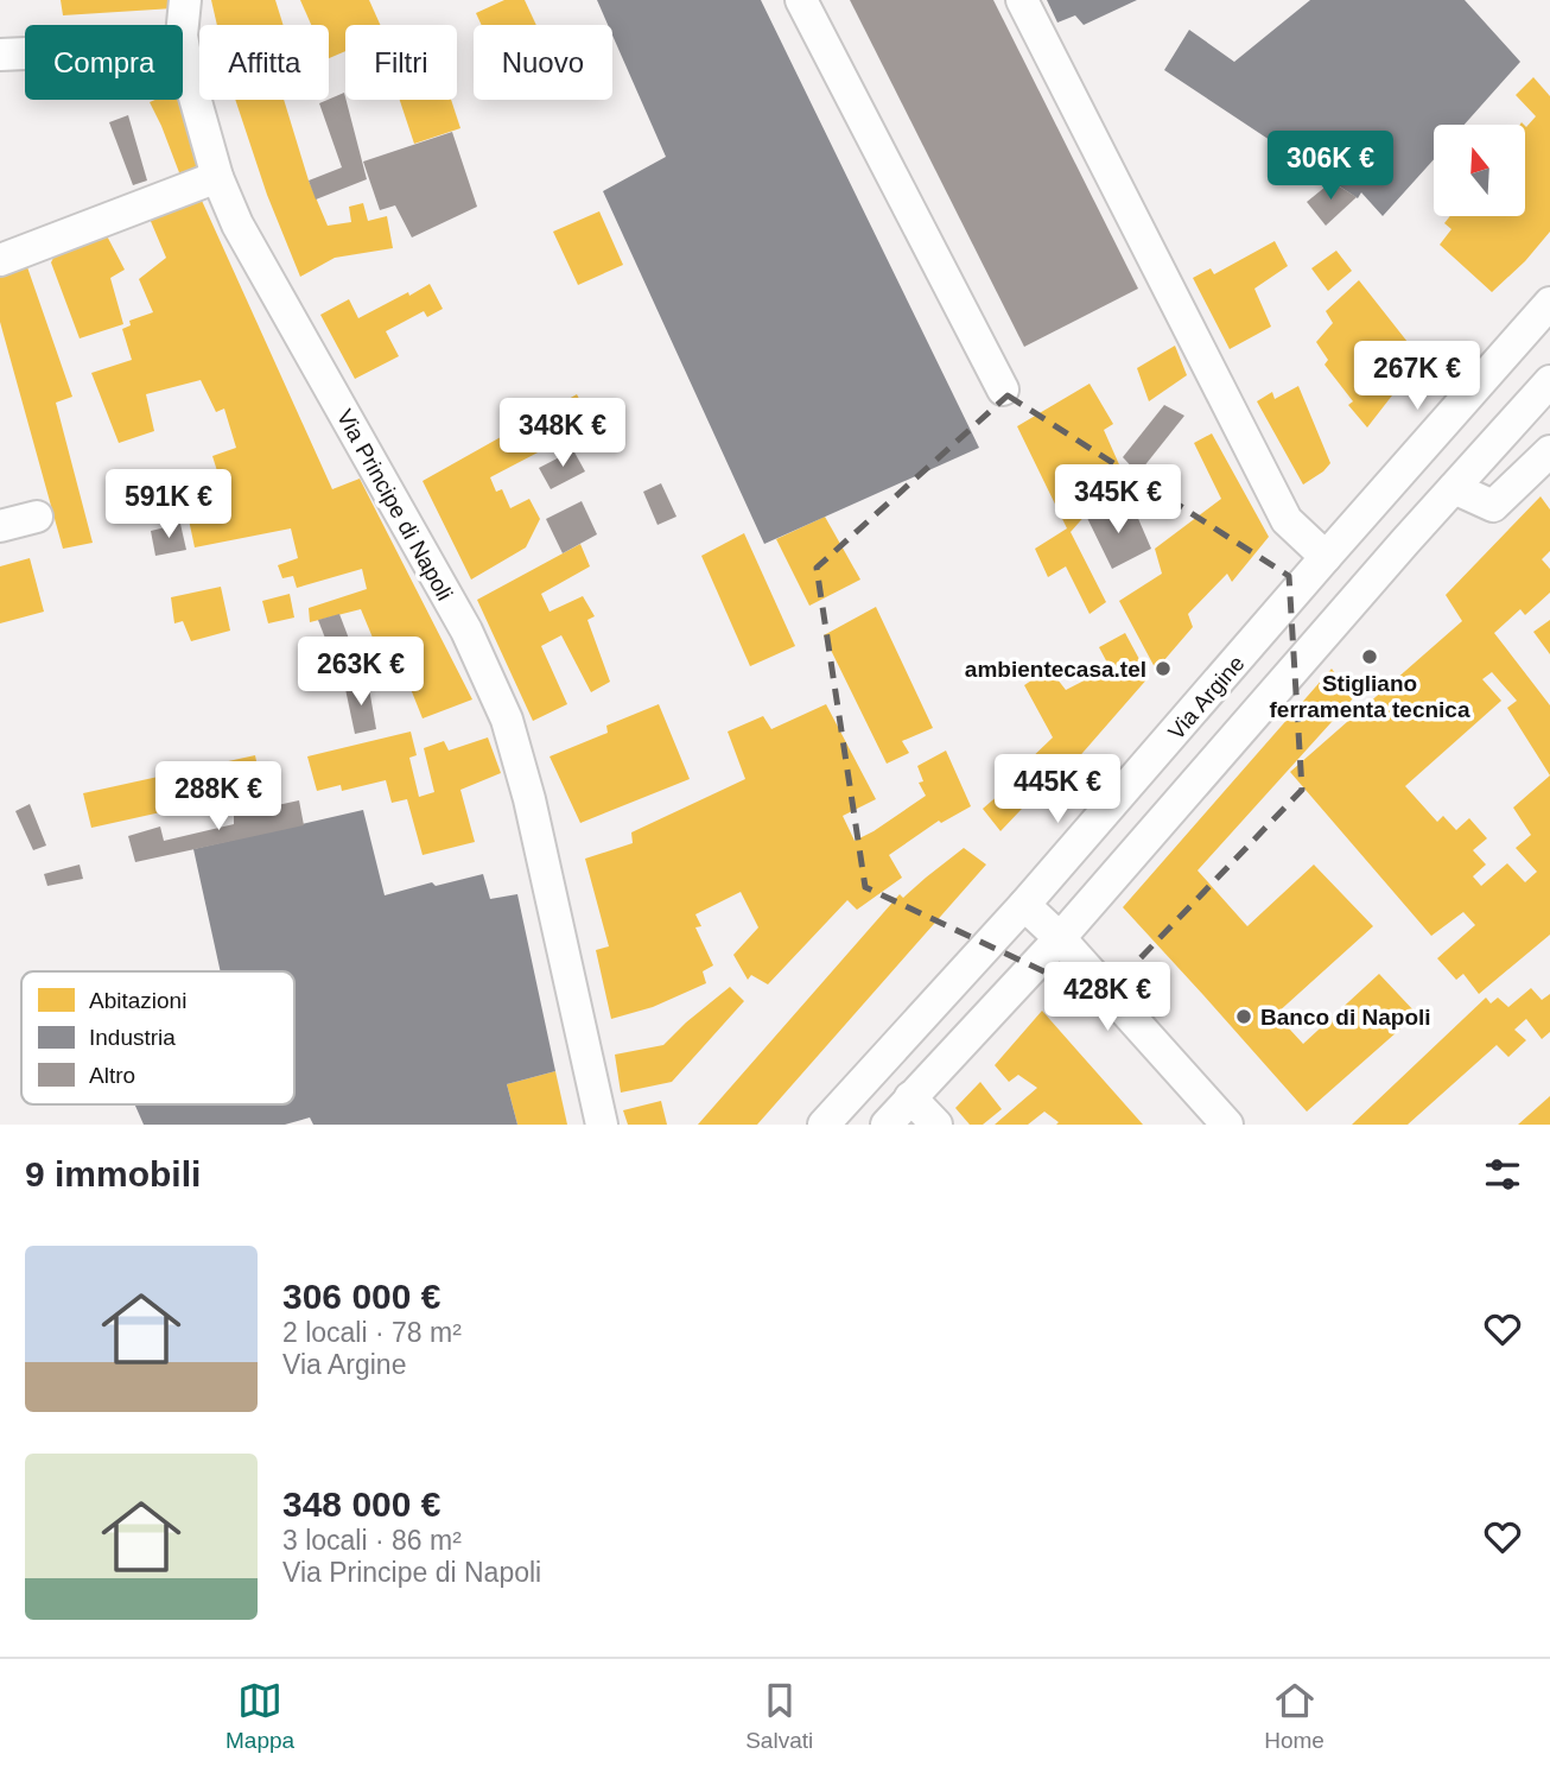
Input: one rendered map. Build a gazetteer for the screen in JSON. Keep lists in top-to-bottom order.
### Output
{
  "streets": {
    "street": ["Via Principe di Napoli", "Via Argine"]
  },
  "places": ["Stigliano ferramenta tecnica", "ambientecasa.tel", "Banco di Napoli"],
  "legend": ["Abitazioni", "Industria", "Altro"],
  "north": "top",
  "page": {
    "chip": [
      "Compra",
      "Affitta",
      "Filtri",
      "Nuovo"
    ],
    "price": [
      "306K €",
      "267K €",
      "348K €",
      "345K €",
      "591K €",
      "263K €",
      "445K €",
      "288K €",
      "428K €"
    ],
    "heading": "9 immobili",
    "list": [
      {
        "name": "306 000 €",
        "note": "2 locali · 78 m² · Via Argine"
      },
      {
        "name": "348 000 €",
        "note": "3 locali · 86 m² · Via Principe di Napoli"
      }
    ],
    "tabs": ["Mappa", "Salvati", "Home"]
  }
}
